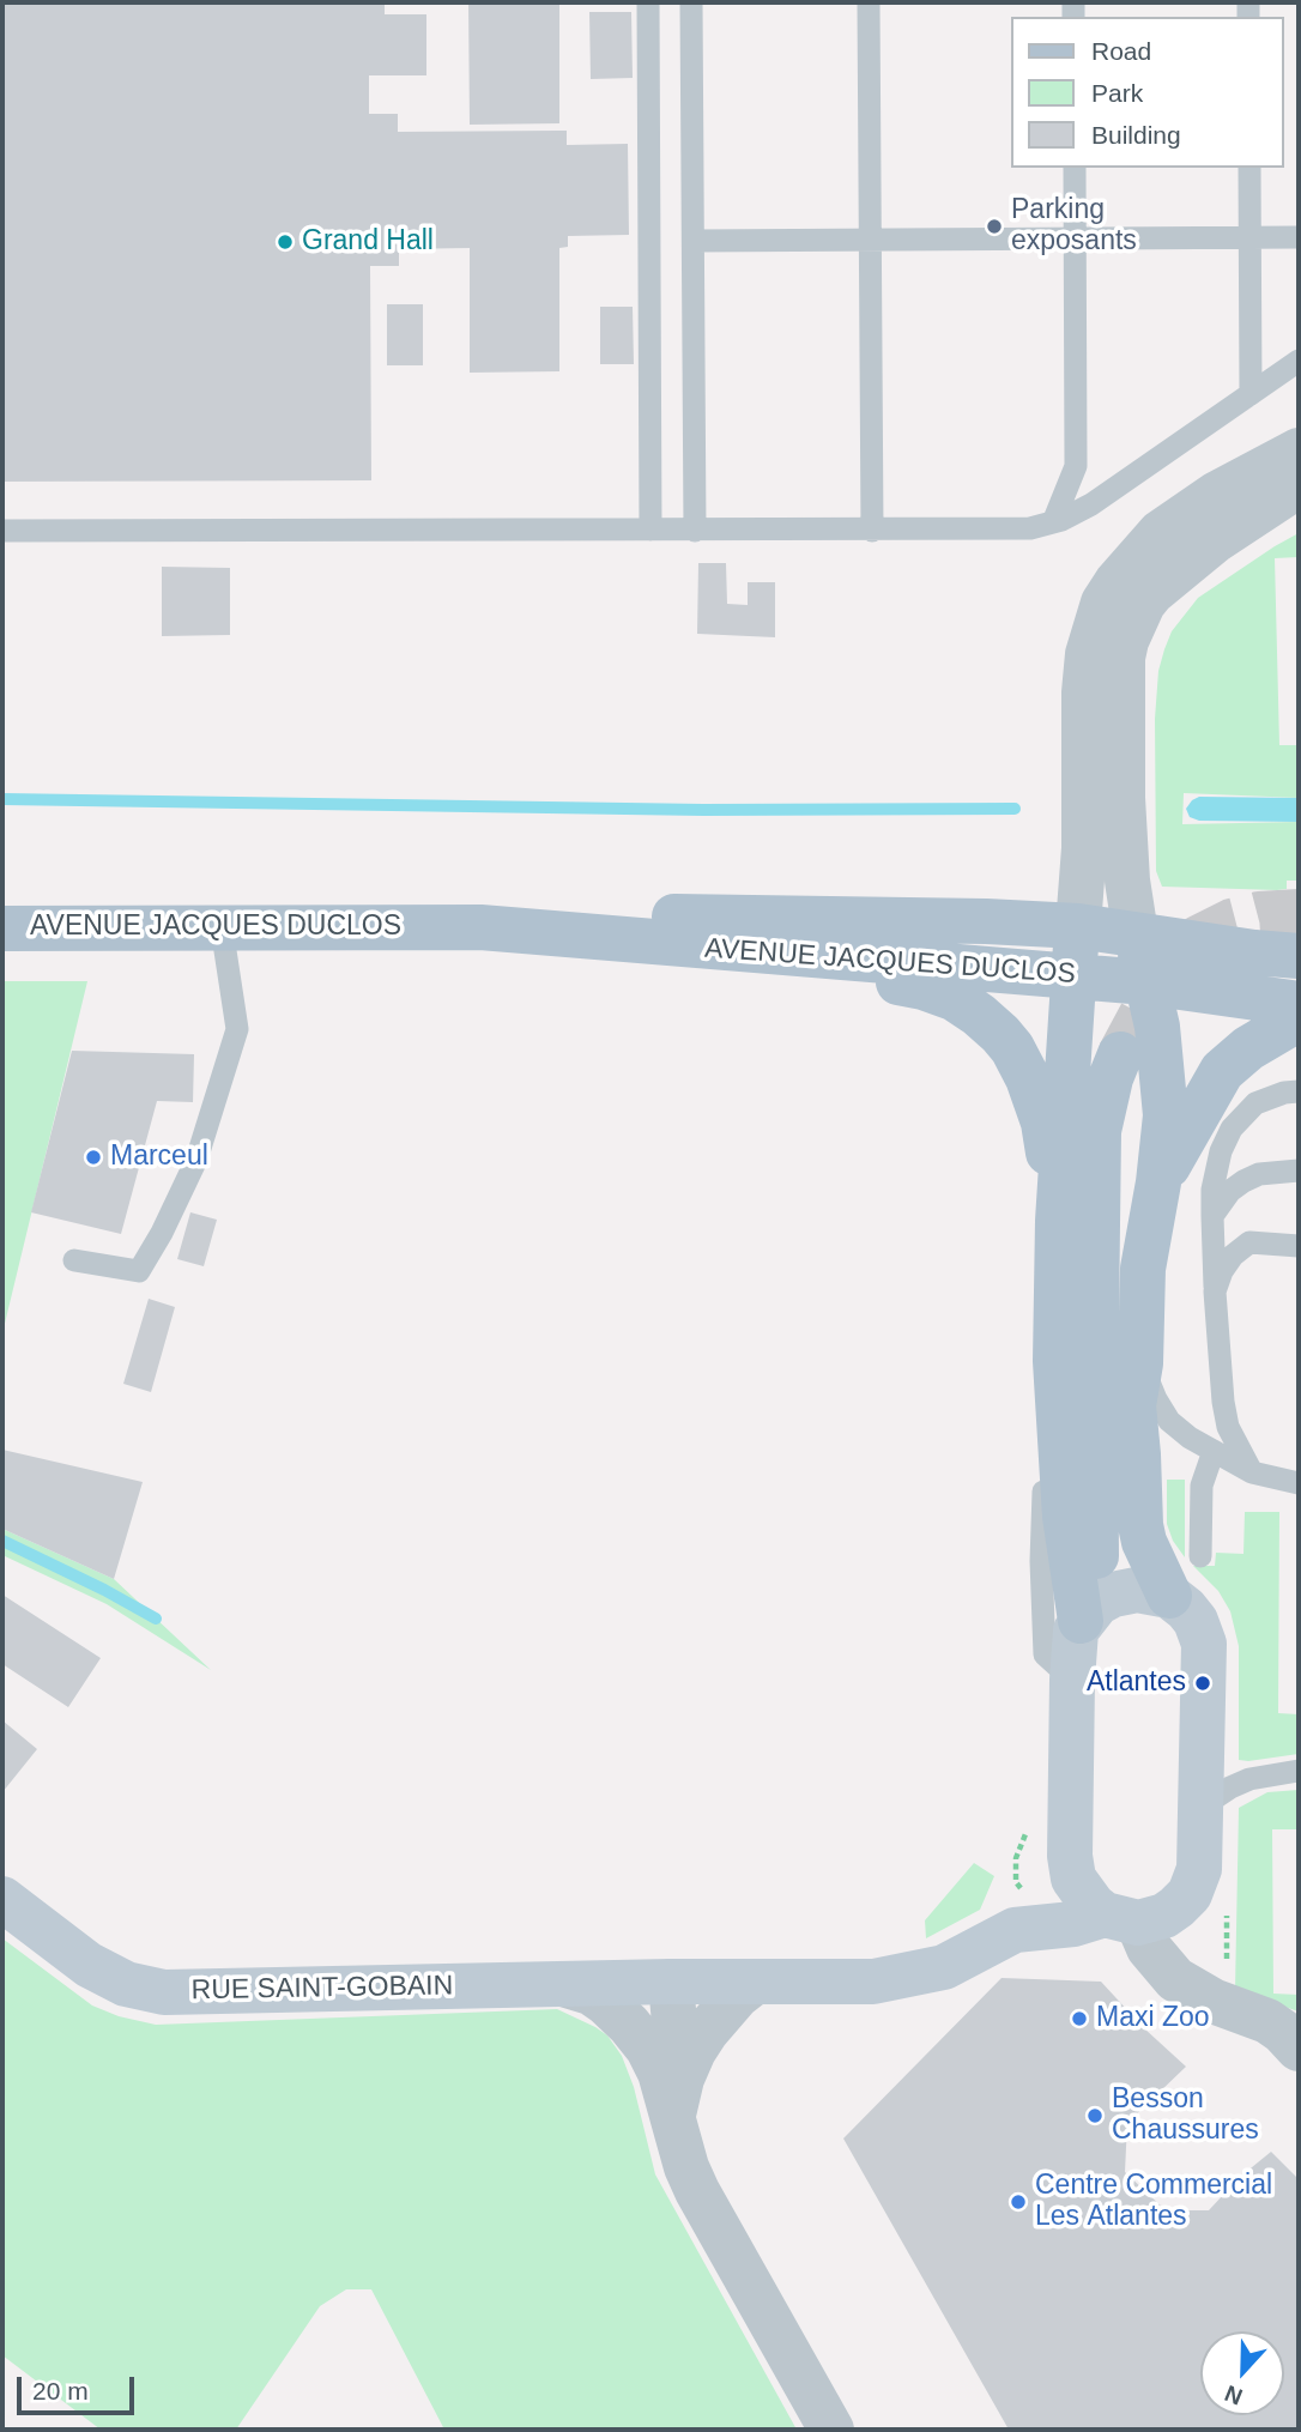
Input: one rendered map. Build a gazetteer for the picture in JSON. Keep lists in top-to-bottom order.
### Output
{
  "streets": {
    "main road": ["AVENUE JACQUES DUCLOS"],
    "street": ["RUE SAINT-GOBAIN"]
  },
  "places": [
    "Parking exposants",
    "Grand Hall",
    "Marceul",
    "Atlantes",
    "Maxi Zoo",
    "Besson Chaussures",
    "Centre Commercial Les Atlantes"
  ],
  "legend": ["Road", "Park", "Building"],
  "scale_bar": "20 m",
  "north": "bottom"
}
